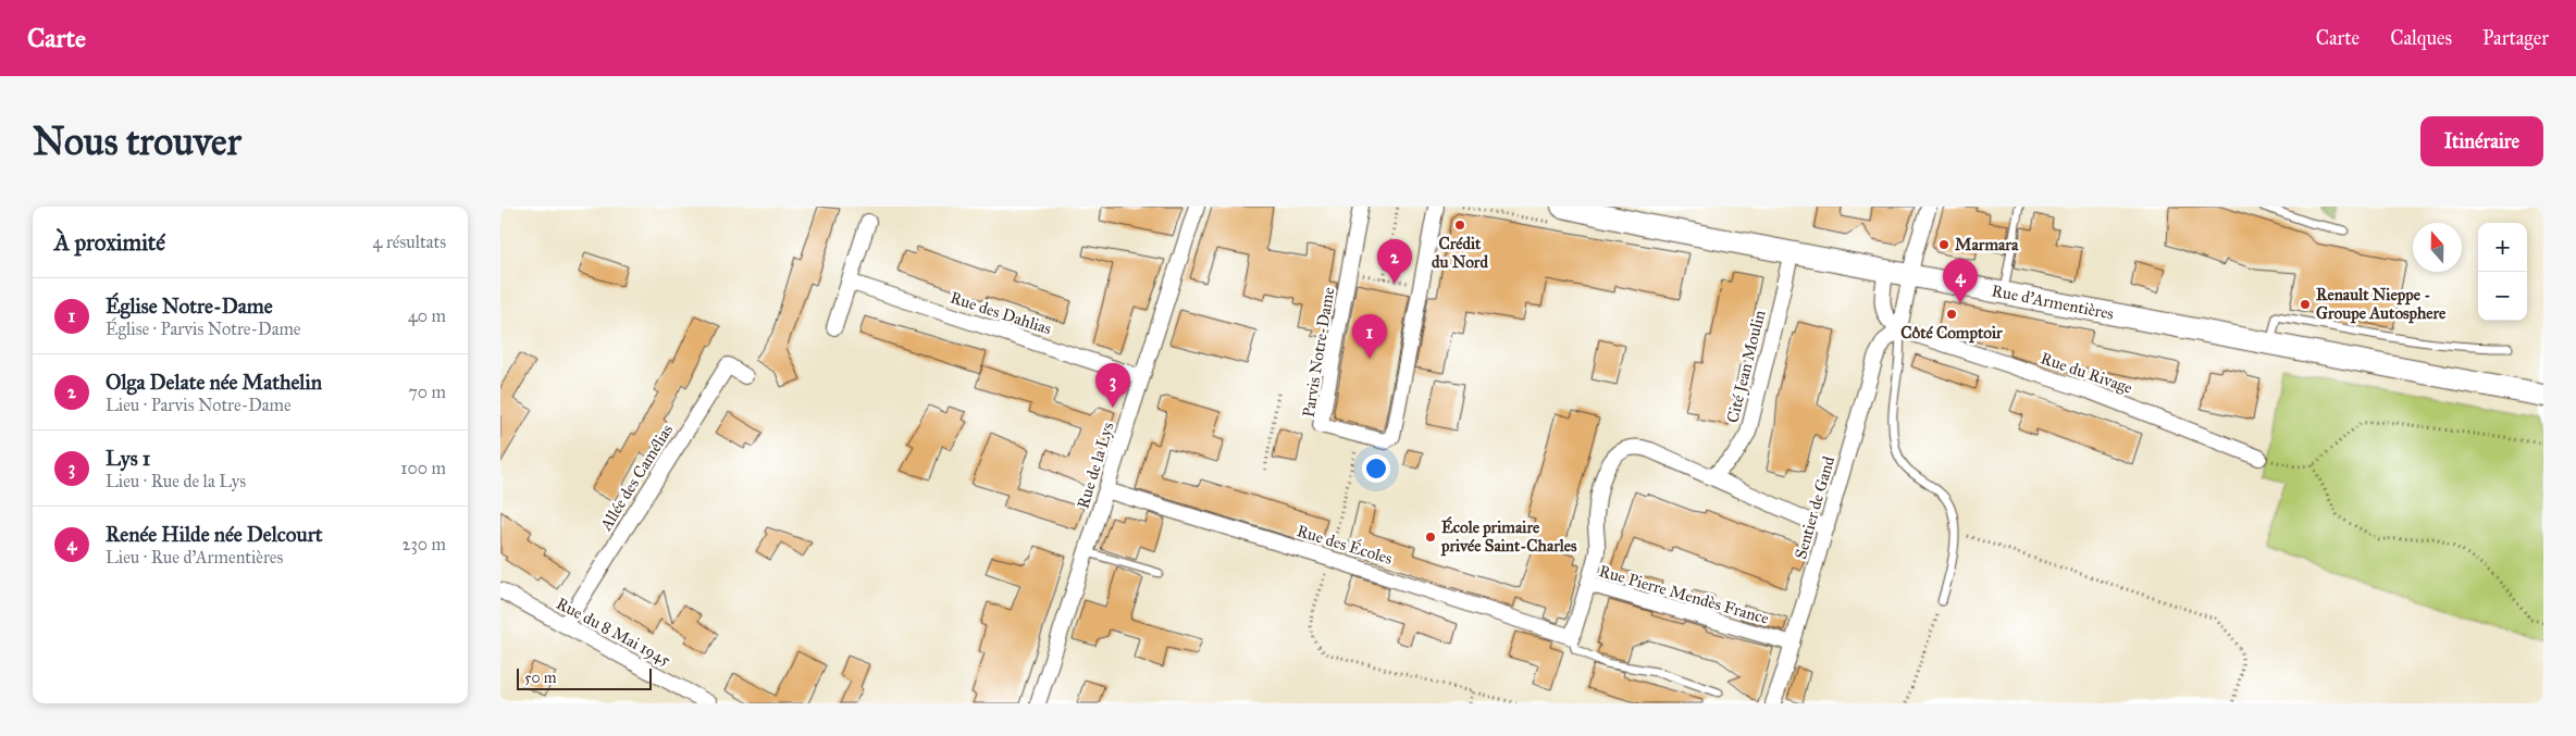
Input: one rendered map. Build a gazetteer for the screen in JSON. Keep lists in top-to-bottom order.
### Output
{
  "streets": {
    "main road": ["Rue d'Armentières"],
    "street": [
      "Rue des Dahlias",
      "Parvis Notre-Dame",
      "Cité Jean Moulin",
      "Rue du Rivage",
      "Rue de la Lys",
      "Allée des Camélias",
      "Sentier de Gand",
      "Rue des Écoles",
      "Rue Pierre Mendès France",
      "Rue du 8 Mai 1945"
    ]
  },
  "crossings": [
    ["Rue d'Armentières", "Cité Jean Moulin"],
    ["Rue des Dahlias", "Rue de la Lys"],
    ["Rue du Rivage", "Sentier de Gand"],
    ["Rue de la Lys", "Rue des Écoles"],
    ["Allée des Camélias", "Rue du 8 Mai 1945"],
    ["Sentier de Gand", "Rue Pierre Mendès France"],
    ["Rue des Écoles", "Rue Pierre Mendès France"]
  ],
  "places": [
    "Crédit du Nord",
    "Marmara",
    "Renault Nieppe - Groupe Autosphere",
    "Côté Comptoir",
    "École primaire privée Saint-Charles"
  ],
  "scale_bar": "50 m",
  "north": "top",
  "page": {
    "header": "Carte",
    "nav": ["Carte", "Calques", "Partager"],
    "buttons": "Itinéraire",
    "title": "Nous trouver",
    "heading": ["À proximité", "4 résultats"],
    "map_buttons": ["+", "−"],
    "pins": [
      "2",
      "4",
      "1",
      "3"
    ],
    "list": [
      {
        "mark": "1",
        "name": "Église Notre-Dame",
        "note": "Église · Parvis Notre-Dame",
        "value": "40 m"
      },
      {
        "mark": "2",
        "name": "Olga Delate née Mathelin",
        "note": "Lieu · Parvis Notre-Dame",
        "value": "70 m"
      },
      {
        "mark": "3",
        "name": "Lys 1",
        "note": "Lieu · Rue de la Lys",
        "value": "100 m"
      },
      {
        "mark": "4",
        "name": "Renée Hilde née Delcourt",
        "note": "Lieu · Rue d'Armentières",
        "value": "230 m"
      }
    ],
    "scale": "50 m"
  }
}
